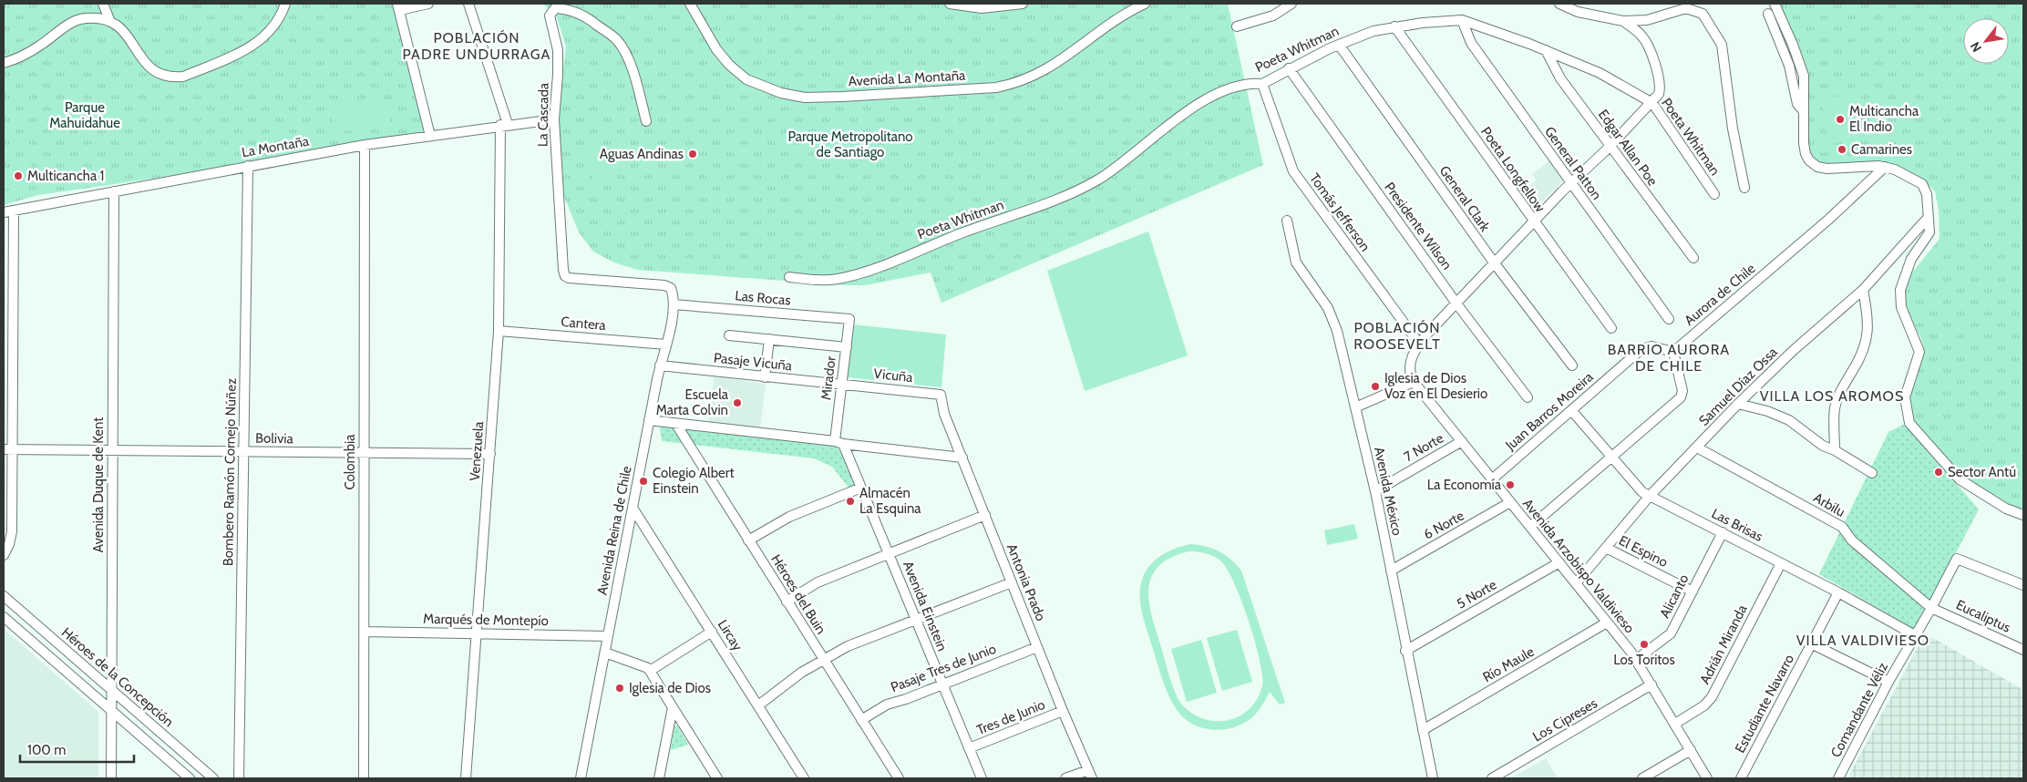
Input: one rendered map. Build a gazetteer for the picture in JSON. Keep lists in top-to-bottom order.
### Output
{
  "streets": {
    "street": [
      "Poeta Whitman",
      "Avenida La Montaña",
      "La Cascada",
      "La Montaña",
      "Edgar Allan Poe",
      "General Patton",
      "Poeta Longfellow",
      "General Clark",
      "Tomás Jefferson",
      "Presidente Wilson",
      "Aurora de Chile",
      "Las Rocas",
      "Cantera",
      "Pasaje Vicuña",
      "Vicuña",
      "Mirador",
      "Samuel Díaz Ossa",
      "Juan Barros Moreira",
      "Bolivia",
      "7 Norte",
      "Venezuela",
      "Colombia",
      "Bombero Ramón Cornejo Núñez",
      "Avenida Duque de Kent",
      "Avenida México",
      "Arbilu",
      "6 Norte",
      "Las Brisas",
      "Avenida Reina de Chile",
      "El Espino",
      "Avenida Arzobispo Valdivieso",
      "Antonia Prado",
      "Héroes del Buin",
      "5 Norte",
      "Alicanto",
      "Avenida Einstein",
      "Eucaliptus",
      "Marqués de Montepío",
      "Lircay",
      "Adrián Miranda",
      "Río Maule",
      "Pasaje Tres de Junio",
      "Héroes de la Concepción",
      "Estudiante Navarro",
      "Comandante Véliz",
      "Tres de Junio",
      "Los Cipreses"
    ]
  },
  "crossings": [
    ["Poeta Whitman", "Edgar Allan Poe"],
    ["Poeta Whitman", "General Patton"],
    ["Poeta Whitman", "Poeta Longfellow"],
    ["Poeta Whitman", "General Clark"],
    ["Poeta Whitman", "Tomás Jefferson"],
    ["Poeta Whitman", "Presidente Wilson"],
    ["La Cascada", "La Montaña"],
    ["La Cascada", "Avenida Reina de Chile"],
    ["La Montaña", "Venezuela"],
    ["La Montaña", "Colombia"],
    ["La Montaña", "Bombero Ramón Cornejo Núñez"],
    ["La Montaña", "Avenida Duque de Kent"],
    ["Aurora de Chile", "Juan Barros Moreira"],
    ["Las Rocas", "Mirador"],
    ["Las Rocas", "Avenida Reina de Chile"],
    ["Cantera", "Venezuela"],
    ["Cantera", "Avenida Reina de Chile"],
    ["Pasaje Vicuña", "Vicuña"],
    ["Pasaje Vicuña", "Mirador"],
    ["Pasaje Vicuña", "Avenida Reina de Chile"],
    ["Vicuña", "Mirador"],
    ["Vicuña", "Antonia Prado"],
    ["Mirador", "Avenida Einstein"],
    ["Samuel Díaz Ossa", "Arbilu"],
    ["Samuel Díaz Ossa", "Las Brisas"],
    ["Samuel Díaz Ossa", "El Espino"],
    ["Samuel Díaz Ossa", "Avenida Arzobispo Valdivieso"],
    ["Juan Barros Moreira", "Las Brisas"],
    ["Juan Barros Moreira", "Avenida Arzobispo Valdivieso"],
    ["Bolivia", "Venezuela"],
    ["Bolivia", "Colombia"],
    ["Bolivia", "Bombero Ramón Cornejo Núñez"],
    ["Bolivia", "Avenida Duque de Kent"],
    ["7 Norte", "Avenida México"],
    ["7 Norte", "Avenida Arzobispo Valdivieso"],
    ["Venezuela", "Marqués de Montepío"],
    ["Colombia", "Marqués de Montepío"],
    ["Avenida Duque de Kent", "Héroes de la Concepción"],
    ["Avenida México", "6 Norte"],
    ["Avenida México", "5 Norte"],
    ["Avenida México", "Río Maule"],
    ["Arbilu", "Eucaliptus"],
    ["Arbilu", "Comandante Véliz"],
    ["6 Norte", "Avenida Arzobispo Valdivieso"],
    ["Las Brisas", "Alicanto"],
    ["Las Brisas", "Adrián Miranda"],
    ["Las Brisas", "Estudiante Navarro"],
    ["Las Brisas", "Comandante Véliz"],
    ["Avenida Reina de Chile", "Marqués de Montepío"],
    ["Avenida Reina de Chile", "Lircay"],
    ["El Espino", "Alicanto"],
    ["Avenida Arzobispo Valdivieso", "5 Norte"],
    ["Avenida Arzobispo Valdivieso", "Alicanto"],
    ["Avenida Arzobispo Valdivieso", "Adrián Miranda"],
    ["Avenida Arzobispo Valdivieso", "Río Maule"],
    ["Avenida Arzobispo Valdivieso", "Los Cipreses"],
    ["Antonia Prado", "Pasaje Tres de Junio"],
    ["Antonia Prado", "Tres de Junio"],
    ["Héroes del Buin", "Pasaje Tres de Junio"],
    ["Avenida Einstein", "Pasaje Tres de Junio"],
    ["Avenida Einstein", "Tres de Junio"],
    ["Eucaliptus", "Comandante Véliz"]
  ],
  "districts": [
    "POBLACIÓN PADRE UNDURRAGA",
    "POBLACIÓN ROOSEVELT",
    "BARRIO AURORA DE CHILE",
    "VILLA LOS AROMOS",
    "VILLA VALDIVIESO"
  ],
  "parks": ["Parque Mahuidahue", "Parque Metropolitano de Santiago"],
  "places": [
    "Multicancha El Indio",
    "Camarines",
    "Aguas Andinas",
    "Multicancha 1",
    "Iglesia de Dios Voz en El Desierio",
    "Escuela Marta Colvin",
    "Sector Antú",
    "Colegio Albert Einstein",
    "La Economía",
    "Almacén La Esquina",
    "Los Toritos",
    "Iglesia de Dios"
  ],
  "scale_bar": "100 m",
  "north": "bottom left"
}
